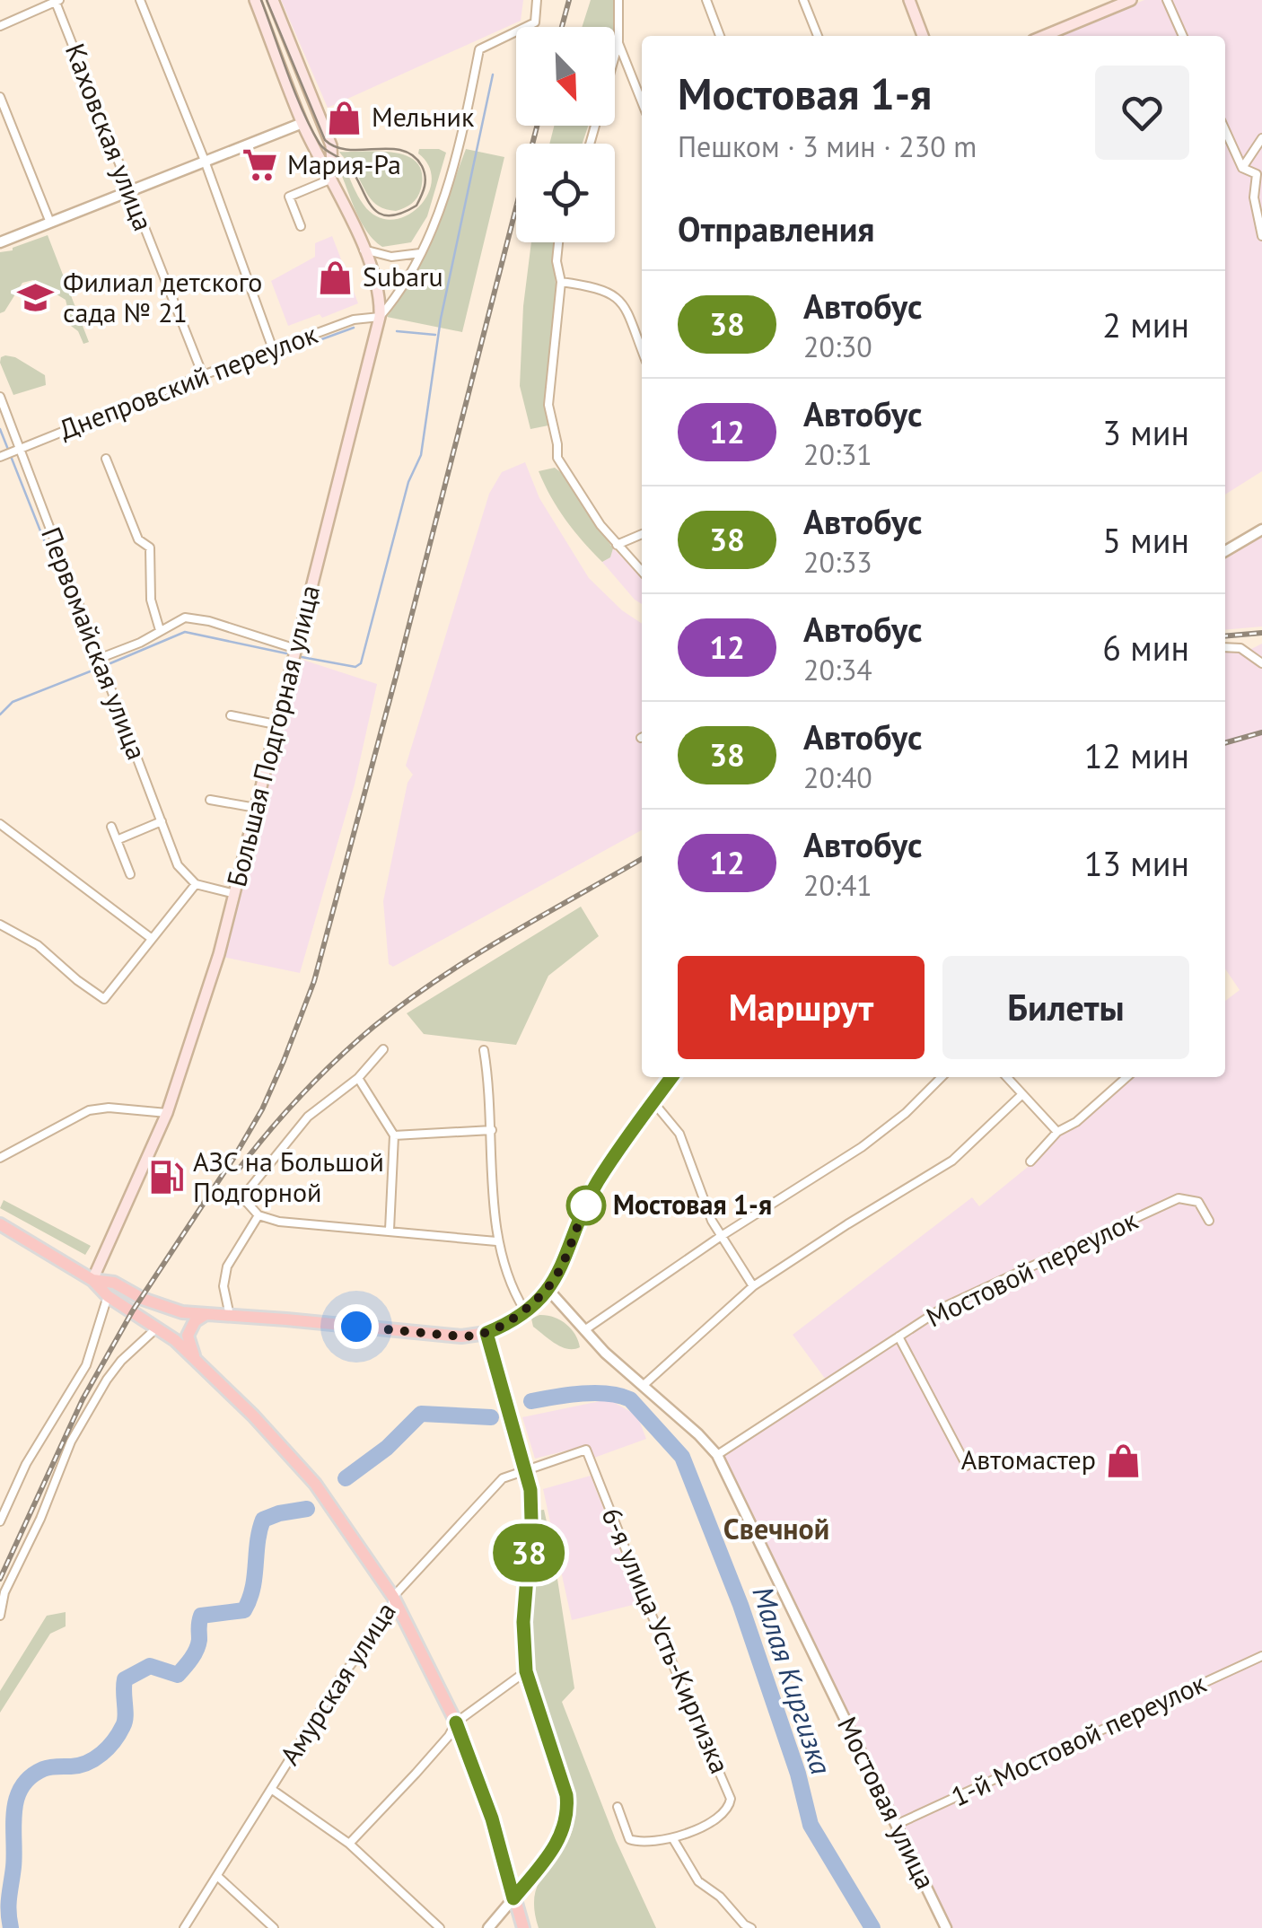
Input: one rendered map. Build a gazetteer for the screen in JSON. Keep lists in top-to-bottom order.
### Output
{
  "streets": {
    "main road": ["Большая Подгорная улица"],
    "street": [
      "Каховская улица",
      "Днепровский переулок",
      "Первомайская улица",
      "Мостовой переулок",
      "6-я улица Усть-Киргизка",
      "Амурская улица",
      "1-й Мостовой переулок",
      "Мостовая улица"
    ]
  },
  "crossings": [
    ["Каховская улица", "Днепровский переулок"],
    ["Днепровский переулок", "Первомайская улица"],
    ["Днепровский переулок", "Большая Подгорная улица"],
    ["Мостовой переулок", "Мостовая улица"],
    ["6-я улица Усть-Киргизка", "Амурская улица"],
    ["1-й Мостовой переулок", "Мостовая улица"]
  ],
  "districts": ["Свечной"],
  "water": ["Малая Киргизка"],
  "places": {
    "shop": ["Мельник", "Subaru", "Автомастер"],
    "supermarket": ["Мария-Ра"],
    "school or university": ["Филиал детского сада № 21"],
    "fuel station": ["АЗС на Большой Подгорной"],
    "other": ["Мостовая 1-я"]
  },
  "lines": ["bus line 38"],
  "north": "bottom right",
  "page": {
    "on_map": "38",
    "heading": [
      ["Мостовая 1-я", "Пешком · 3 мин · 230 m"],
      "Отправления"
    ],
    "list": [
      {
        "mark": "38",
        "name": "Автобус",
        "note": "20:30",
        "value": "2 мин"
      },
      {
        "mark": "12",
        "name": "Автобус",
        "note": "20:31",
        "value": "3 мин"
      },
      {
        "mark": "38",
        "name": "Автобус",
        "note": "20:33",
        "value": "5 мин"
      },
      {
        "mark": "12",
        "name": "Автобус",
        "note": "20:34",
        "value": "6 мин"
      },
      {
        "mark": "38",
        "name": "Автобус",
        "note": "20:40",
        "value": "12 мин"
      },
      {
        "mark": "12",
        "name": "Автобус",
        "note": "20:41",
        "value": "13 мин"
      }
    ],
    "buttons": ["Маршрут", "Билеты"]
  }
}
